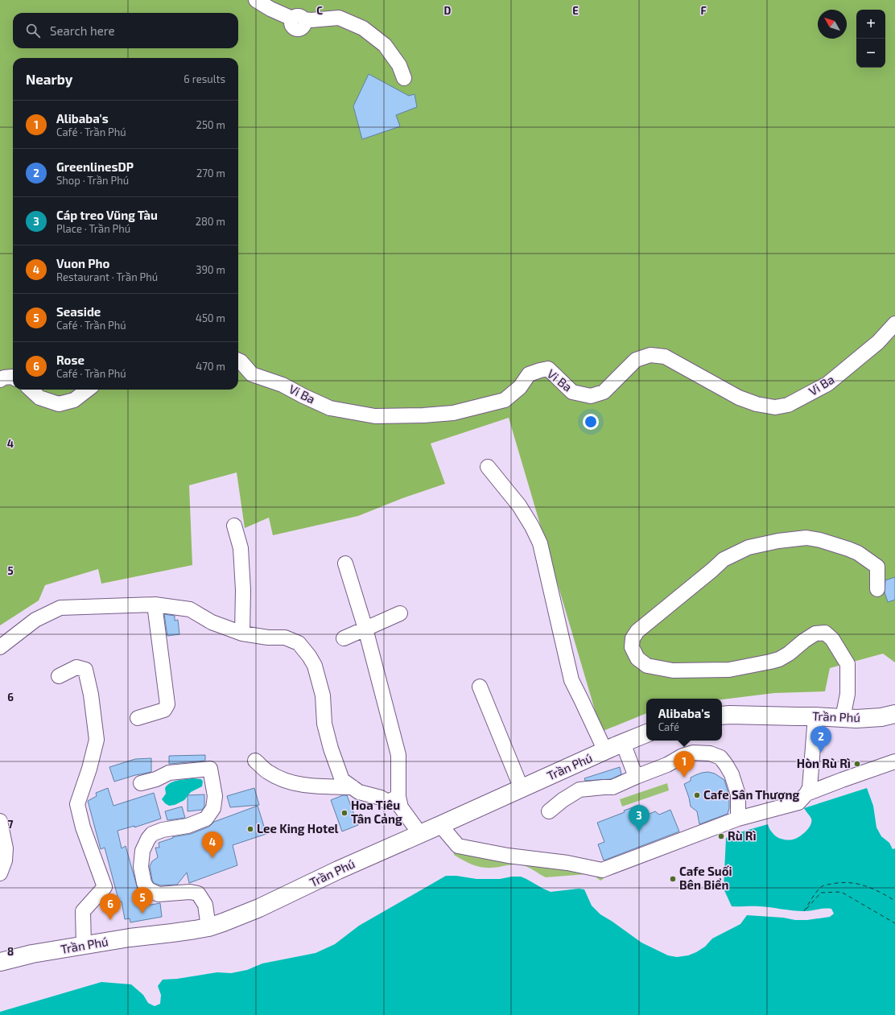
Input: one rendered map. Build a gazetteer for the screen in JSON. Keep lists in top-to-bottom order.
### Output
{
  "streets": {
    "main road": ["Trần Phú"],
    "street": ["Vi Ba"]
  },
  "places": [
    "Hòn Rù Rì",
    "Cafe Sân Thượng",
    "Hoa Tiêu Tân Cảng",
    "Lee King Hotel",
    "Rù Rì",
    "Cafe Suối Bên Biển"
  ],
  "north": "top left",
  "page": {
    "map_buttons": ["+", "−"],
    "search": "Search here",
    "heading": ["Nearby", "6 results"],
    "list": [
      {
        "mark": "1",
        "name": "Alibaba's",
        "note": "Café · Trần Phú",
        "value": "250 m"
      },
      {
        "mark": "2",
        "name": "GreenlinesDP",
        "note": "Shop · Trần Phú",
        "value": "270 m"
      },
      {
        "mark": "3",
        "name": "Cáp treo Vũng Tàu",
        "note": "Place · Trần Phú",
        "value": "280 m"
      },
      {
        "mark": "4",
        "name": "Vuon Pho",
        "note": "Restaurant · Trần Phú",
        "value": "390 m"
      },
      {
        "mark": "5",
        "name": "Seaside",
        "note": "Café · Trần Phú",
        "value": "450 m"
      },
      {
        "mark": "6",
        "name": "Rose",
        "note": "Café · Trần Phú",
        "value": "470 m"
      }
    ],
    "popup": ["Alibaba's", "Café"],
    "pins": [
      "2",
      "1",
      "3",
      "4",
      "5",
      "6"
    ]
  },
  "grid": {
    "columns": [
      "C",
      "D",
      "E",
      "F"
    ],
    "rows": [
      "4",
      "5",
      "6",
      "7",
      "8"
    ]
  }
}
